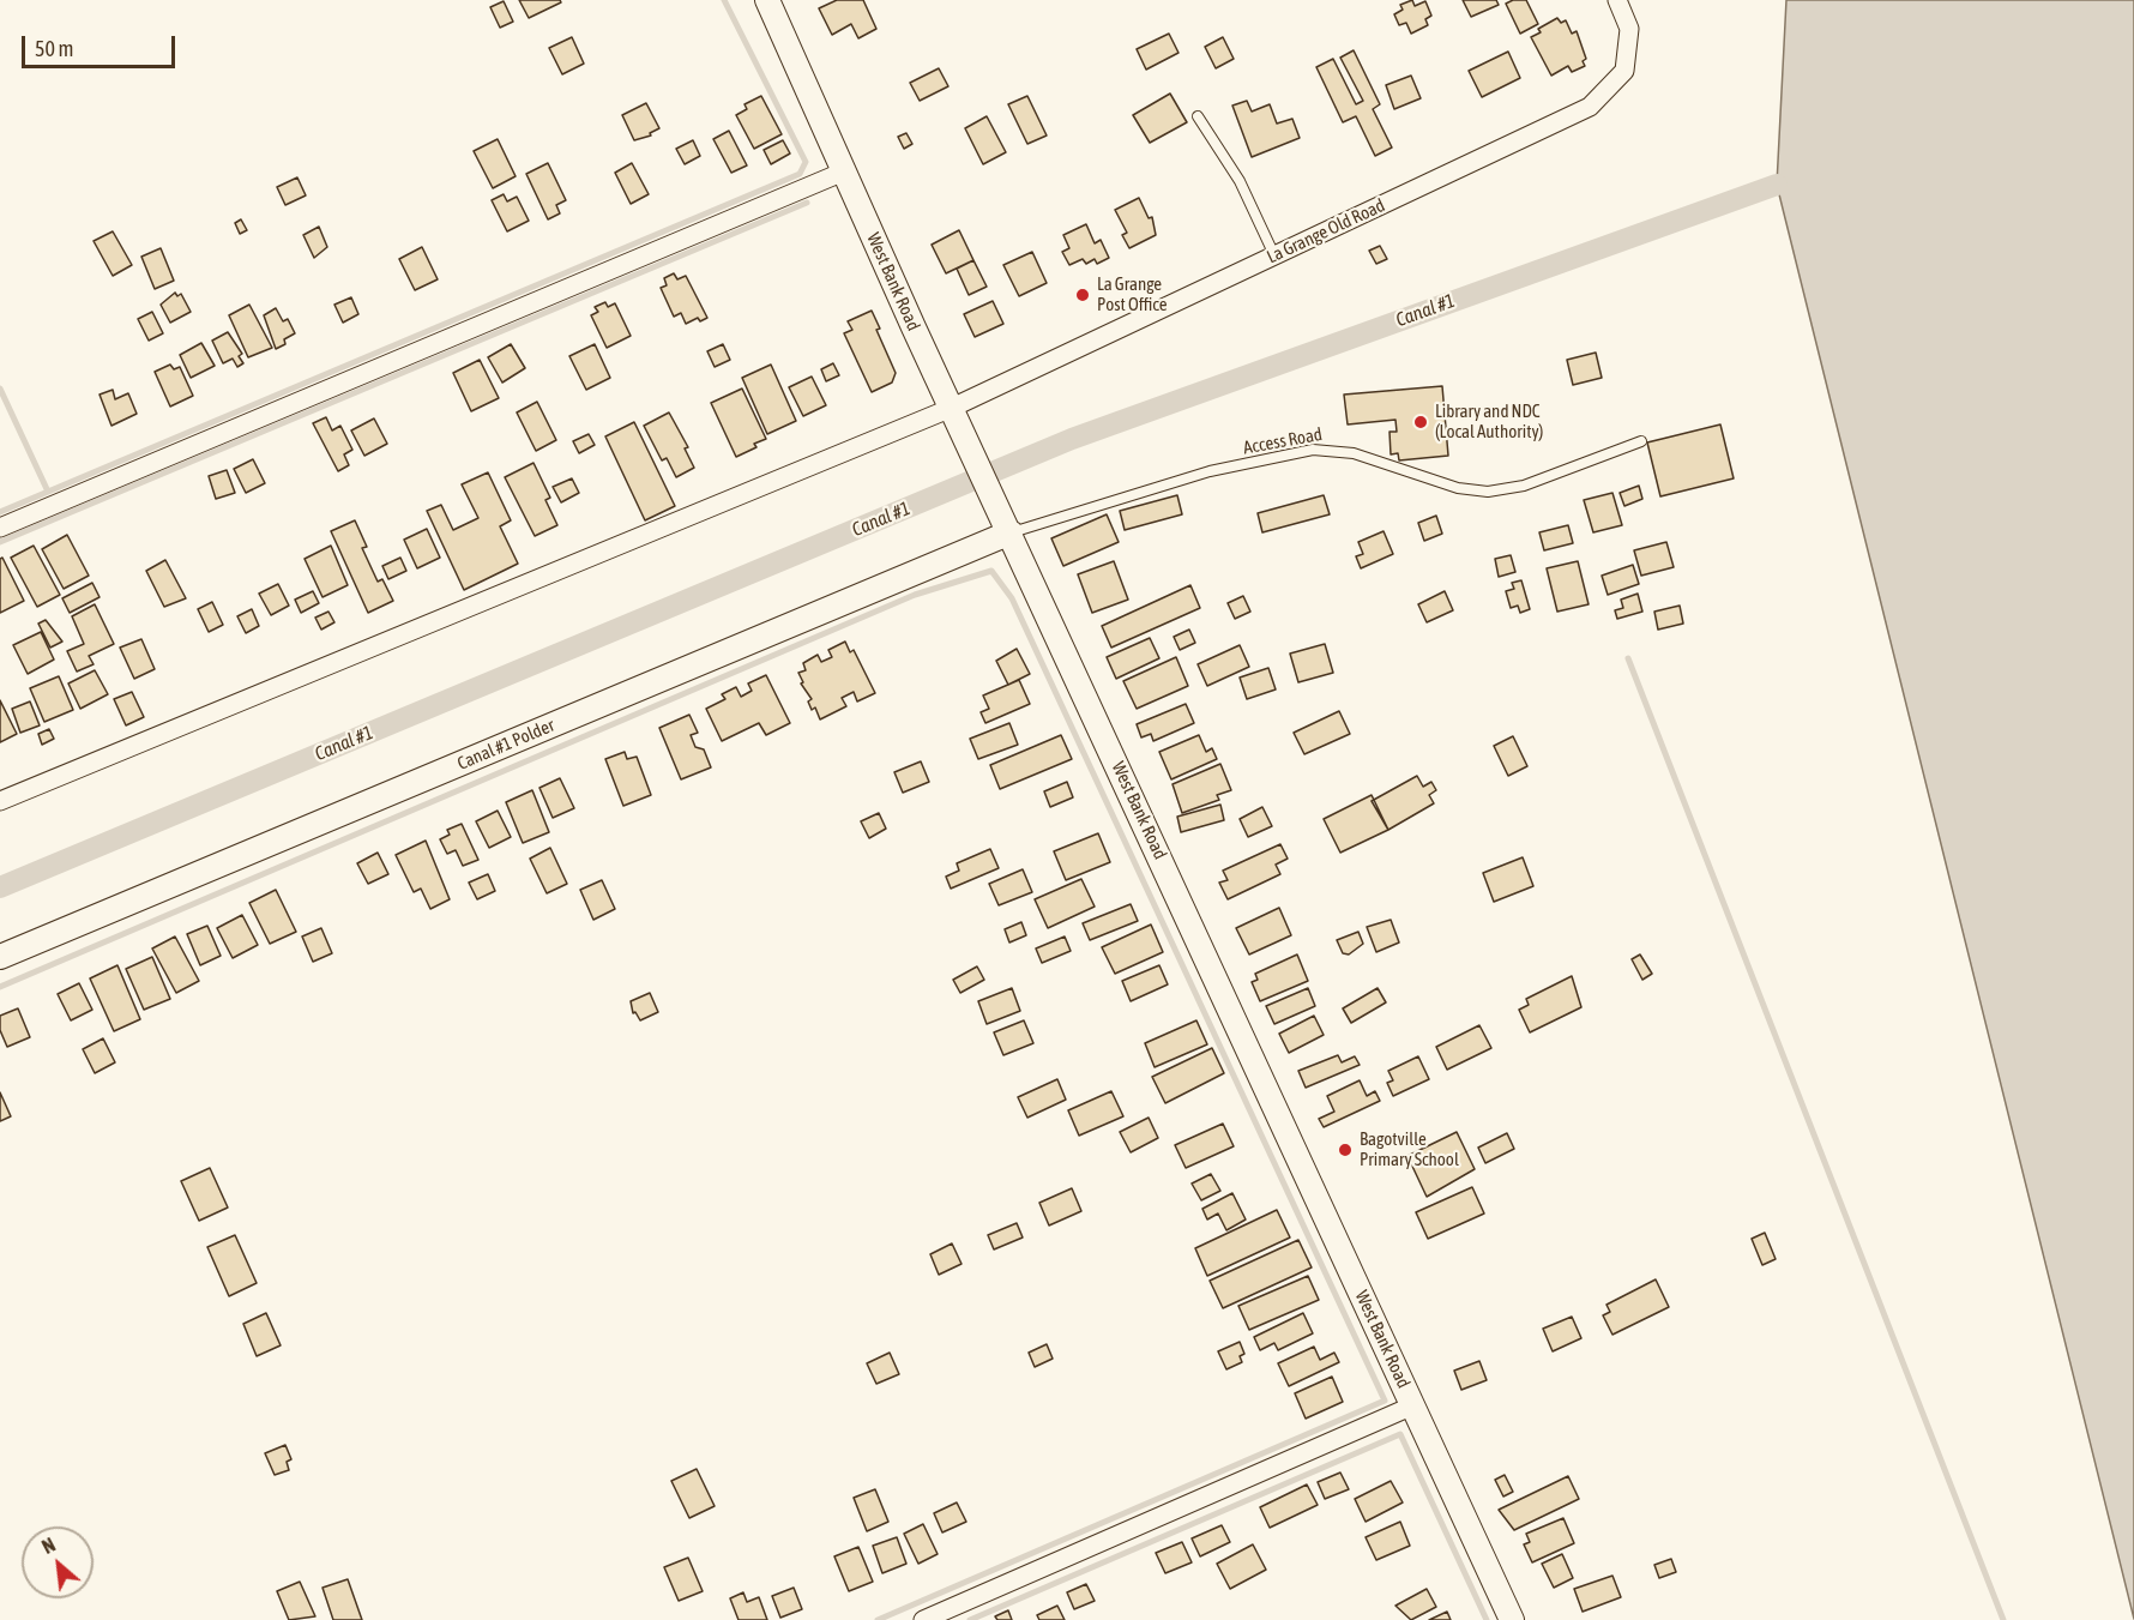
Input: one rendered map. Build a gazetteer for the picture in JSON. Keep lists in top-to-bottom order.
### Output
{
  "streets": {
    "street": ["La Grange Old Road", "West Bank Road", "Canal #1 Polder"],
    "lane": ["Access Road"]
  },
  "crossings": [
    ["La Grange Old Road", "West Bank Road"],
    ["West Bank Road", "Access Road"],
    ["West Bank Road", "Canal #1 Polder"],
    ["Access Road", "Canal #1 Polder"]
  ],
  "water": ["Canal #1"],
  "places": ["La Grange Post Office", "Library and NDC (Local Authority)", "Bagotville Primary School"],
  "scale_bar": "50 m",
  "north": "top left"
}
